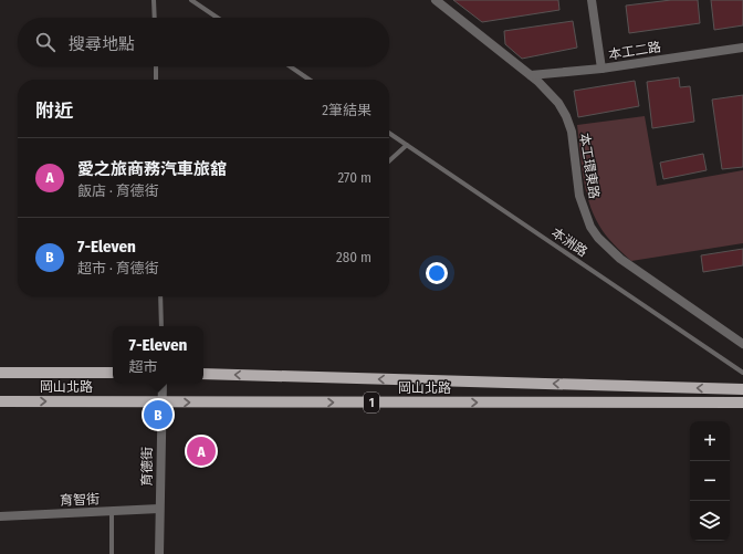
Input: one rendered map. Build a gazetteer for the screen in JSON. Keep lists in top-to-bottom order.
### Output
{
  "streets": {
    "main road": ["岡山北路", "1"],
    "street": [
      "本工二路",
      "本工環東路",
      "育德街",
      "育智街"
    ],
    "lane": ["本洲路"]
  },
  "crossings": [
    ["本工二路", "本工環東路"],
    ["岡山北路", "育德街"],
    ["育德街", "育智街"]
  ],
  "page": {
    "search": "搜尋地點",
    "heading": ["附近", "2筆結果"],
    "list": [
      {
        "mark": "A",
        "name": "愛之旅商務汽車旅舘",
        "note": "飯店 · 育德街",
        "value": "270 m"
      },
      {
        "mark": "B",
        "name": "7-Eleven",
        "note": "超市 · 育德街",
        "value": "280 m"
      }
    ],
    "popup": ["7-Eleven", "超市"],
    "pins": ["B", "A"],
    "map_buttons": ["+", "−"]
  }
}
